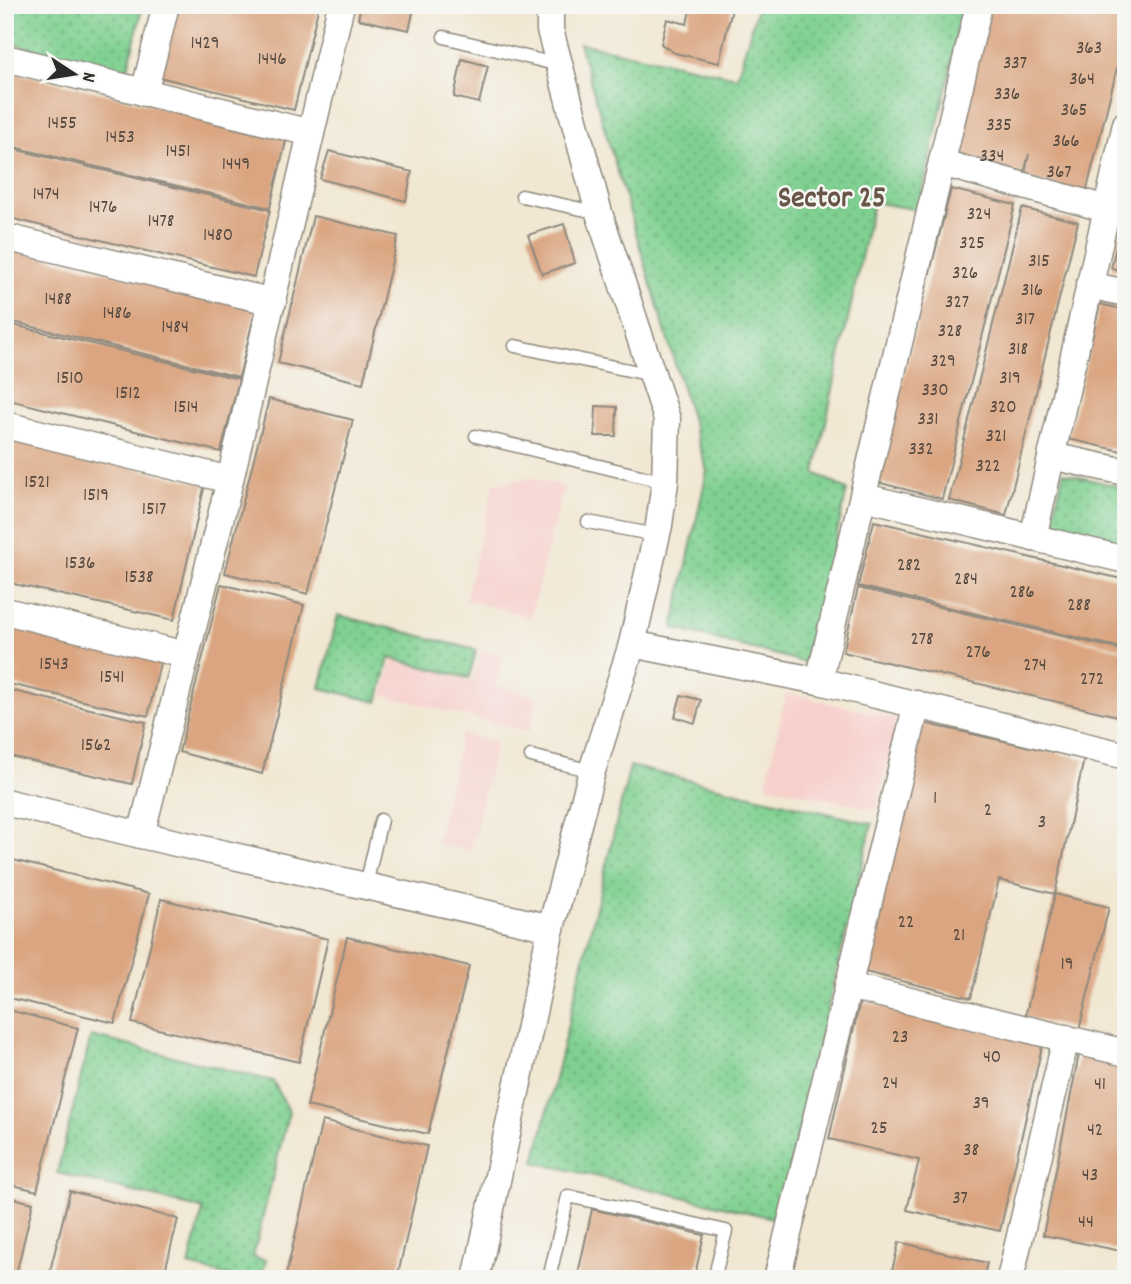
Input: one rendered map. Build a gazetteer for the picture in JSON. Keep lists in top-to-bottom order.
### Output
{
  "districts": ["Sector 25"],
  "house_numbers": [
    "1429",
    "363",
    "1446",
    "337",
    "364",
    "336",
    "365",
    "1455",
    "335",
    "1453",
    "366",
    "1451",
    "334",
    "1449",
    "367",
    "1474",
    "1476",
    "324",
    "1478",
    "1480",
    "325",
    "315",
    "326",
    "316",
    "1488",
    "327",
    "1486",
    "317",
    "1484",
    "328",
    "318",
    "329",
    "1510",
    "319",
    "330",
    "1512",
    "1514",
    "320",
    "331",
    "321",
    "332",
    "322",
    "1521",
    "1519",
    "1517",
    "1536",
    "282",
    "1538",
    "284",
    "286",
    "288",
    "278",
    "276",
    "1543",
    "274",
    "1541",
    "272",
    "1562",
    "1",
    "2",
    "3",
    "22",
    "21",
    "19",
    "23",
    "40",
    "24",
    "41",
    "39",
    "25",
    "42",
    "38",
    "43",
    "37",
    "44"
  ],
  "north": "right"
}
